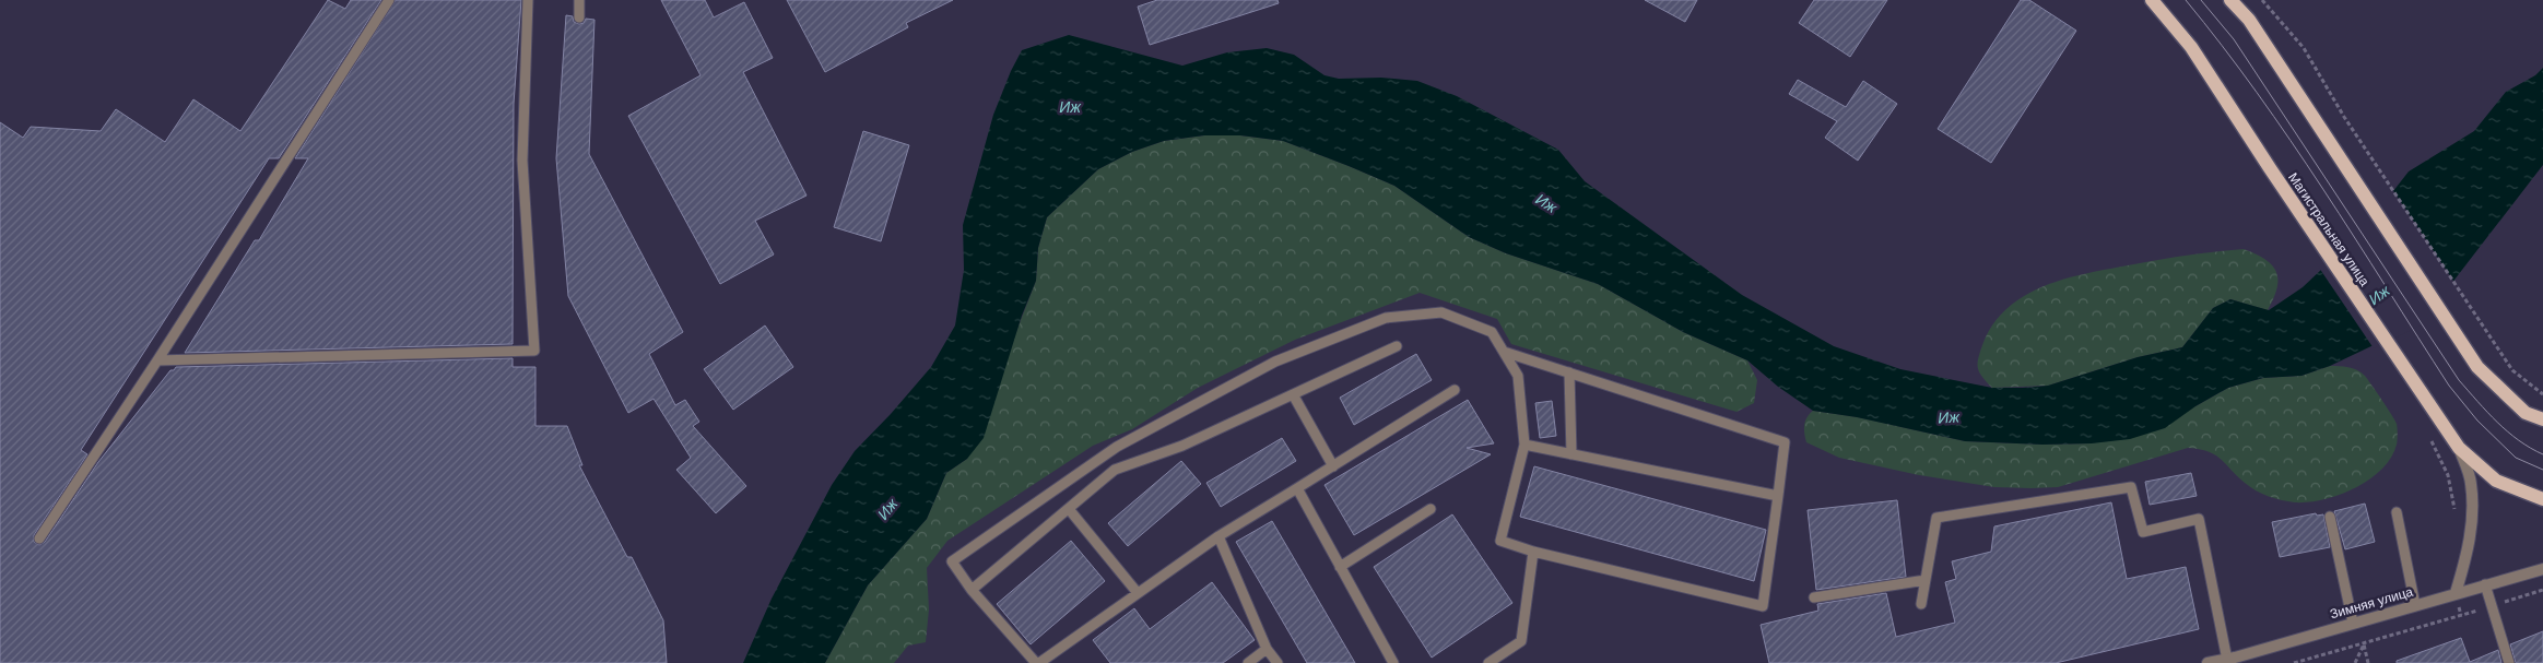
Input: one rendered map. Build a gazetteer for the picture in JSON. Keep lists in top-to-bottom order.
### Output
{
  "streets": {
    "main road": ["Магистральная улица"],
    "street": ["Зимняя улица"]
  },
  "water": ["Иж"]
}
